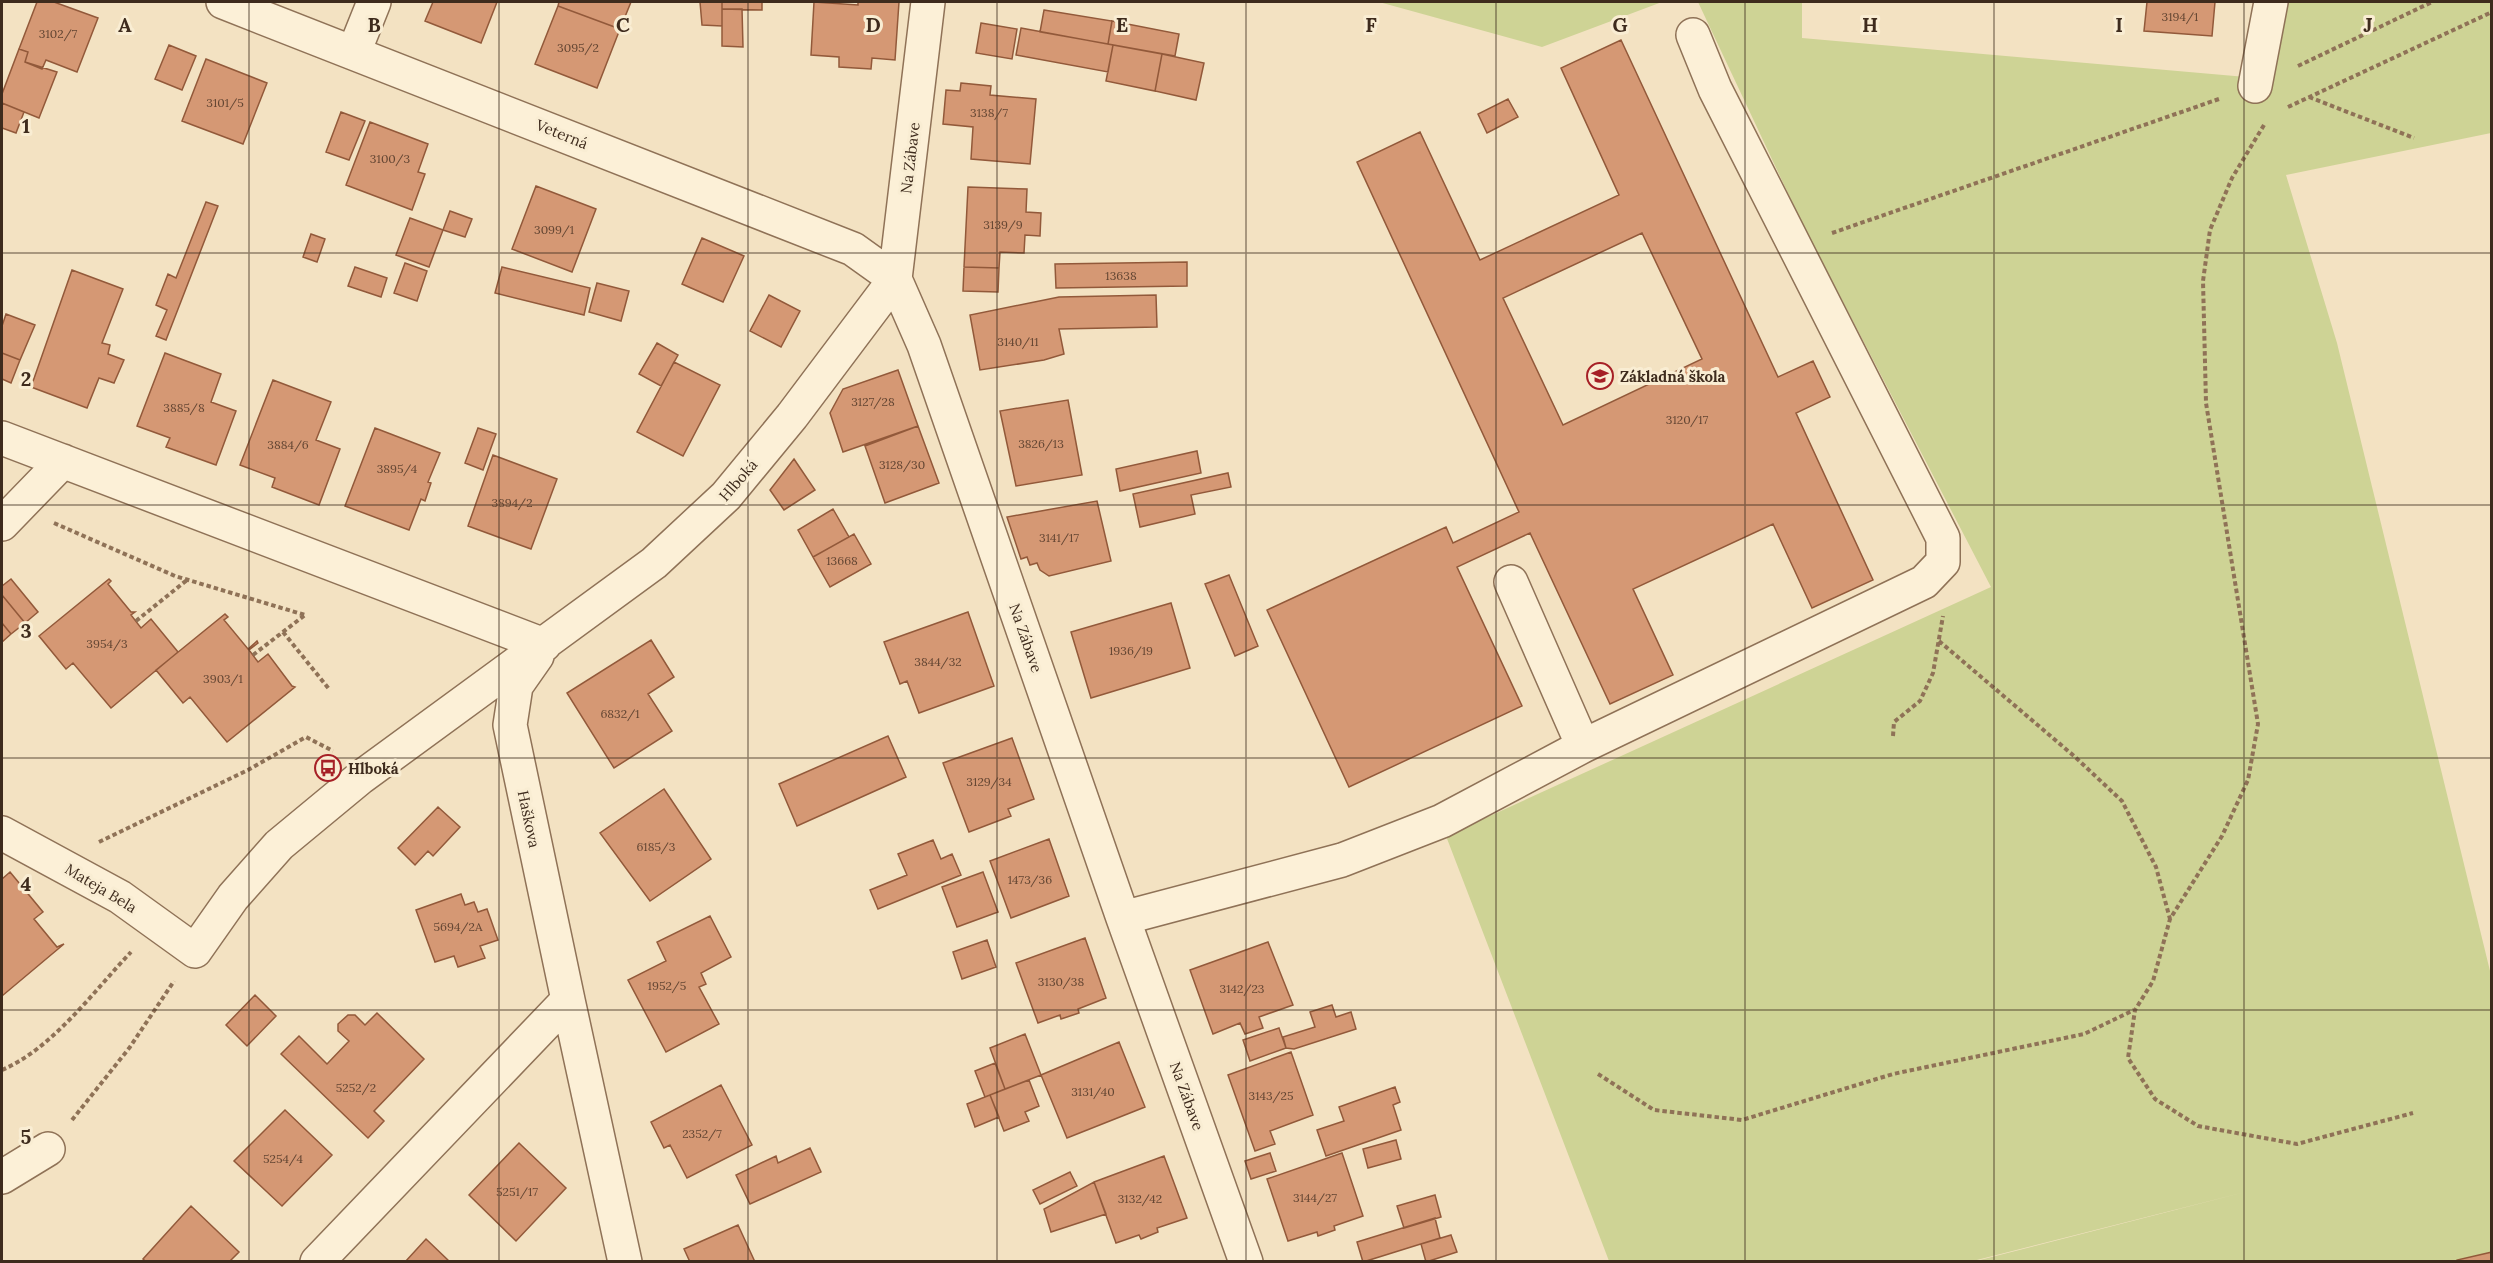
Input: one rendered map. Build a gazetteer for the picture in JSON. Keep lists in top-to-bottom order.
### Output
{
  "streets": {
    "street": [
      "Veterná",
      "Na Zábave",
      "Hlboká",
      "Haškova",
      "Mateja Bela"
    ]
  },
  "crossings": [
    ["Veterná", "Na Zábave"],
    ["Veterná", "Hlboká"],
    ["Na Zábave", "Hlboká"],
    ["Hlboká", "Haškova"],
    ["Hlboká", "Mateja Bela"]
  ],
  "places": {
    "school or university": ["Základná škola"],
    "bus stop": ["Hlboká"]
  },
  "house_numbers": [
    "3194/1",
    "3102/7",
    "3095/2",
    "3101/5",
    "3138/7",
    "3100/3",
    "3139/9",
    "3099/1",
    "13638",
    "3140/11",
    "3127/28",
    "3885/8",
    "3120/17",
    "3826/13",
    "3884/6",
    "3128/30",
    "3895/4",
    "3894/2",
    "3141/17",
    "13668",
    "3954/3",
    "1936/19",
    "3844/32",
    "3903/1",
    "6832/1",
    "3129/34",
    "6185/3",
    "1473/36",
    "5694/2A",
    "3130/38",
    "1952/5",
    "3142/23",
    "5252/2",
    "3131/40",
    "3143/25",
    "2352/7",
    "5254/4",
    "5251/17",
    "3144/27",
    "3132/42"
  ],
  "grid": {
    "columns": [
      "A",
      "B",
      "C",
      "D",
      "E",
      "F",
      "G",
      "H",
      "I",
      "J"
    ],
    "rows": [
      "1",
      "2",
      "3",
      "4",
      "5"
    ]
  }
}
